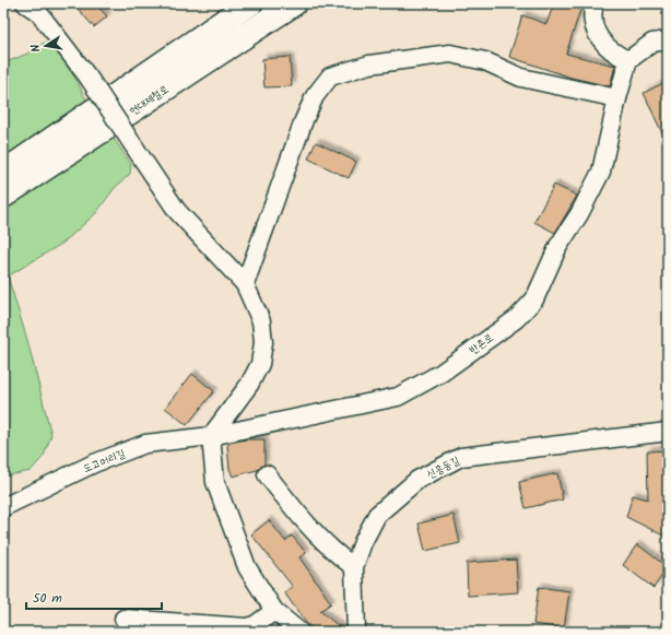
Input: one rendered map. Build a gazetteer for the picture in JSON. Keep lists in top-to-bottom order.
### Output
{
  "streets": {
    "highway": ["현대제철로"],
    "street": ["반촌로", "도고머리길", "신흥동길"]
  },
  "crossings": [
    ["반촌로", "도고머리길"]
  ],
  "scale_bar": "50 m",
  "north": "left"
}
